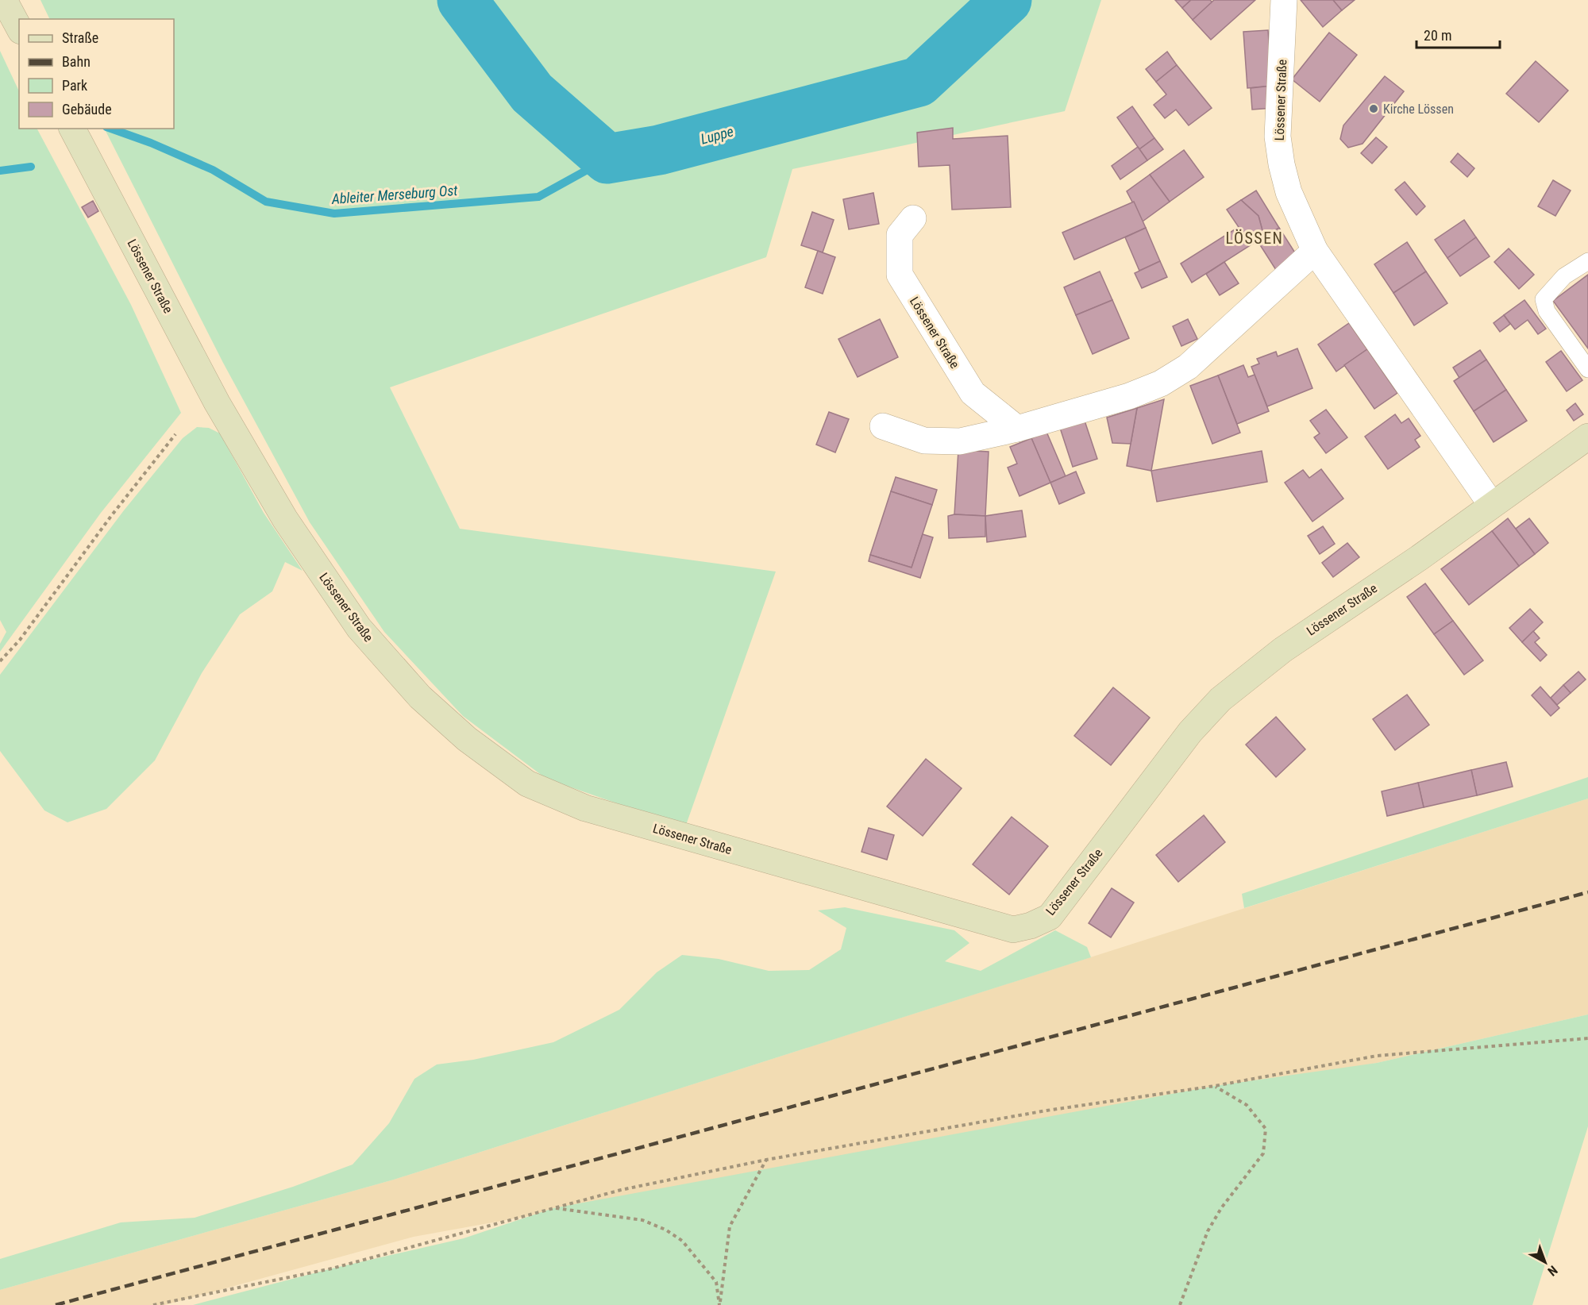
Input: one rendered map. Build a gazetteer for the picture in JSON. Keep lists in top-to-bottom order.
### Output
{
  "streets": {
    "street": ["Lössener Straße"]
  },
  "districts": ["LÖSSEN"],
  "water": ["Luppe", "Ableiter Merseburg Ost"],
  "places": ["Kirche Lössen"],
  "legend": [
    "Straße",
    "Bahn",
    "Park",
    "Gebäude"
  ],
  "scale_bar": "20 m",
  "north": "bottom right"
}
